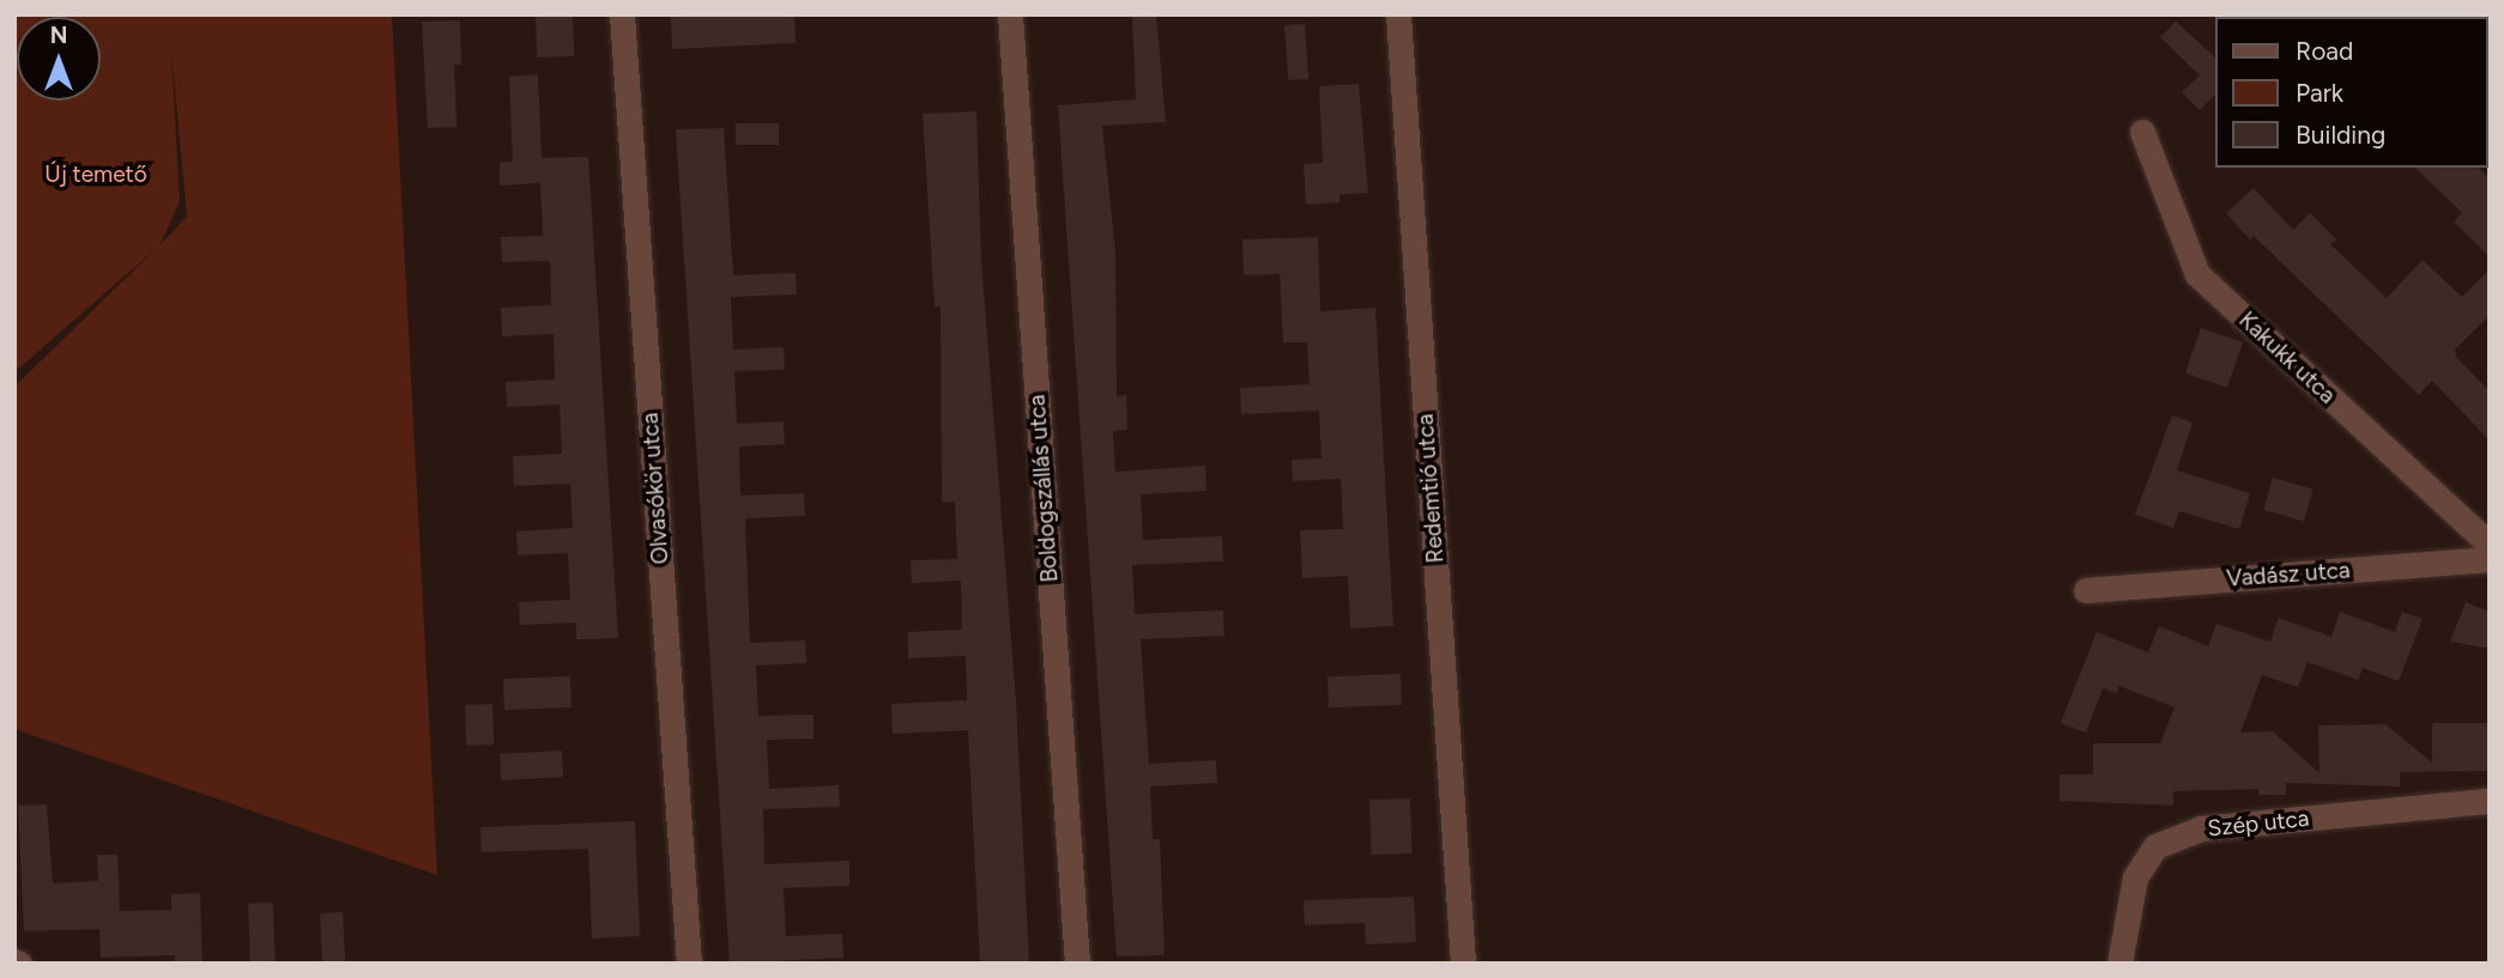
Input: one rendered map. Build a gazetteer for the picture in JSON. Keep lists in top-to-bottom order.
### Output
{
  "streets": {
    "street": [
      "Kakukk utca",
      "Olvasókör utca",
      "Boldogszállás utca",
      "Redemtió utca",
      "Vadász utca",
      "Szép utca"
    ]
  },
  "parks": ["Új temető"],
  "legend": ["Road", "Park", "Building"],
  "north": "top"
}
